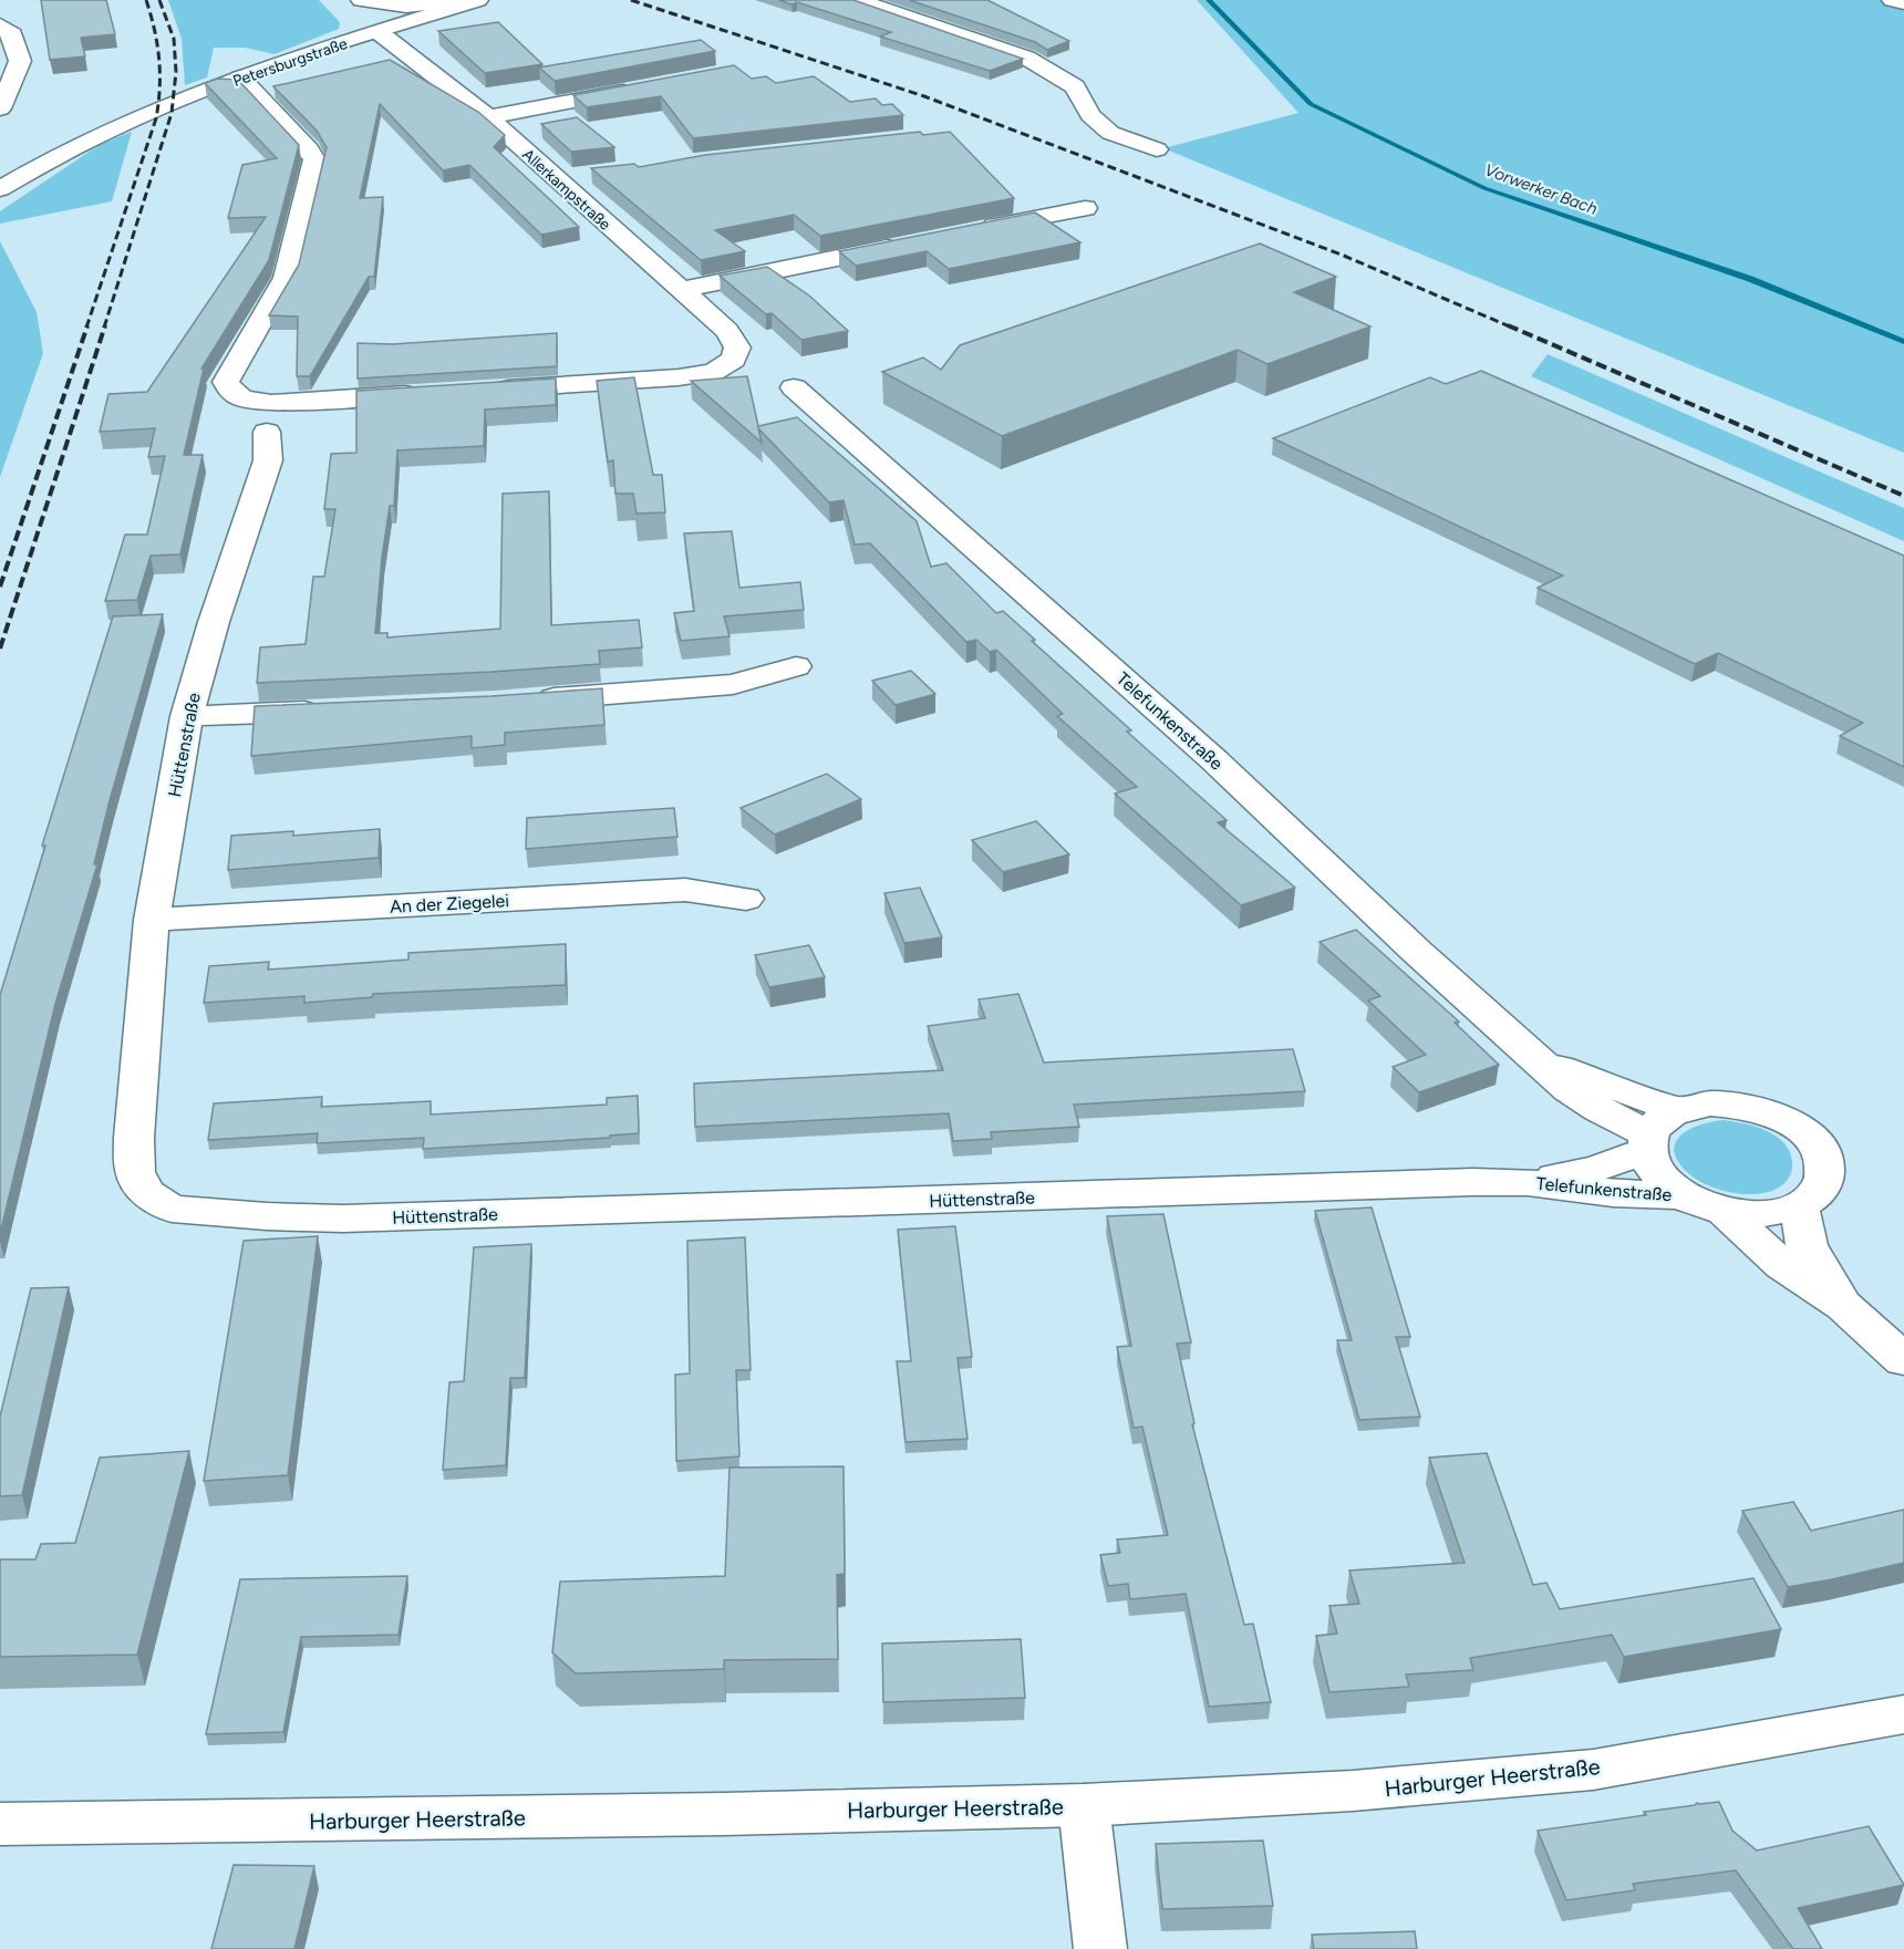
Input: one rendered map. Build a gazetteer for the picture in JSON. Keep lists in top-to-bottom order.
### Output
{
  "streets": {
    "street": [
      "Petersburgstraße",
      "Allerkampstraße",
      "Telefunkenstraße",
      "Hüttenstraße",
      "An der Ziegelei",
      "Harburger Heerstraße"
    ]
  },
  "crossings": [
    ["Petersburgstraße", "Allerkampstraße"],
    ["Telefunkenstraße", "Hüttenstraße"],
    ["Hüttenstraße", "An der Ziegelei"]
  ],
  "water": ["Vorwerker Bach"]
}
